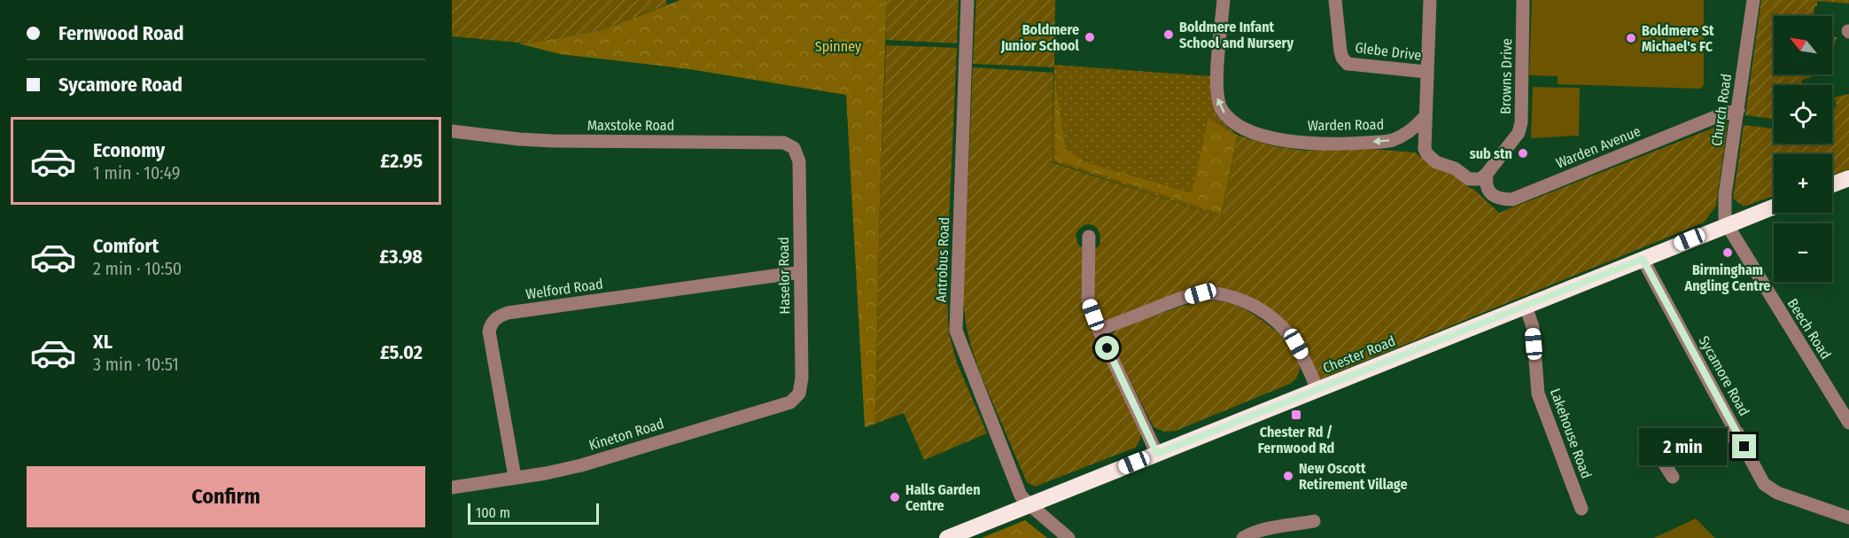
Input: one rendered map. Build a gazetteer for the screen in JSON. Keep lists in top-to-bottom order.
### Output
{
  "streets": {
    "highway": ["Chester Road"],
    "street": [
      "Glebe Drive",
      "Browns Drive",
      "Church Road",
      "Maxstoke Road",
      "Warden Road",
      "Warden Avenue",
      "Antrobus Road",
      "Haselor Road",
      "Welford Road",
      "Beech Road",
      "Sycamore Road",
      "Lakehouse Road",
      "Kineton Road"
    ]
  },
  "crossings": [
    ["Browns Drive", "Warden Avenue"],
    ["Church Road", "Warden Avenue"],
    ["Church Road", "Beech Road"],
    ["Church Road", "Chester Road"],
    ["Maxstoke Road", "Haselor Road"],
    ["Antrobus Road", "Chester Road"],
    ["Haselor Road", "Welford Road"],
    ["Haselor Road", "Kineton Road"],
    ["Welford Road", "Kineton Road"],
    ["Beech Road", "Chester Road"],
    ["Chester Road", "Sycamore Road"],
    ["Chester Road", "Lakehouse Road"]
  ],
  "parks": ["Spinney"],
  "places": {
    "other": [
      "Boldmere Infant School and Nursery",
      "Boldmere Junior School",
      "Boldmere St Michael's FC",
      "sub stn",
      "Birmingham Angling Centre",
      "New Oscott Retirement Village",
      "Halls Garden Centre"
    ],
    "transit": ["Chester Rd / Fernwood Rd"]
  },
  "scale_bar": "100 m",
  "north": "top left",
  "page": {
    "banner": ["Fernwood Road", "Sycamore Road"],
    "map_buttons": ["+", "−"],
    "list": [
      {
        "name": "Economy",
        "note": "1 min · 10:49",
        "value": "£2.95"
      },
      {
        "name": "Comfort",
        "note": "2 min · 10:50",
        "value": "£3.98"
      },
      {
        "name": "XL",
        "note": "3 min · 10:51",
        "value": "£5.02"
      }
    ],
    "bubble": "2 min",
    "buttons": "Confirm",
    "scale": "100 m"
  }
}
